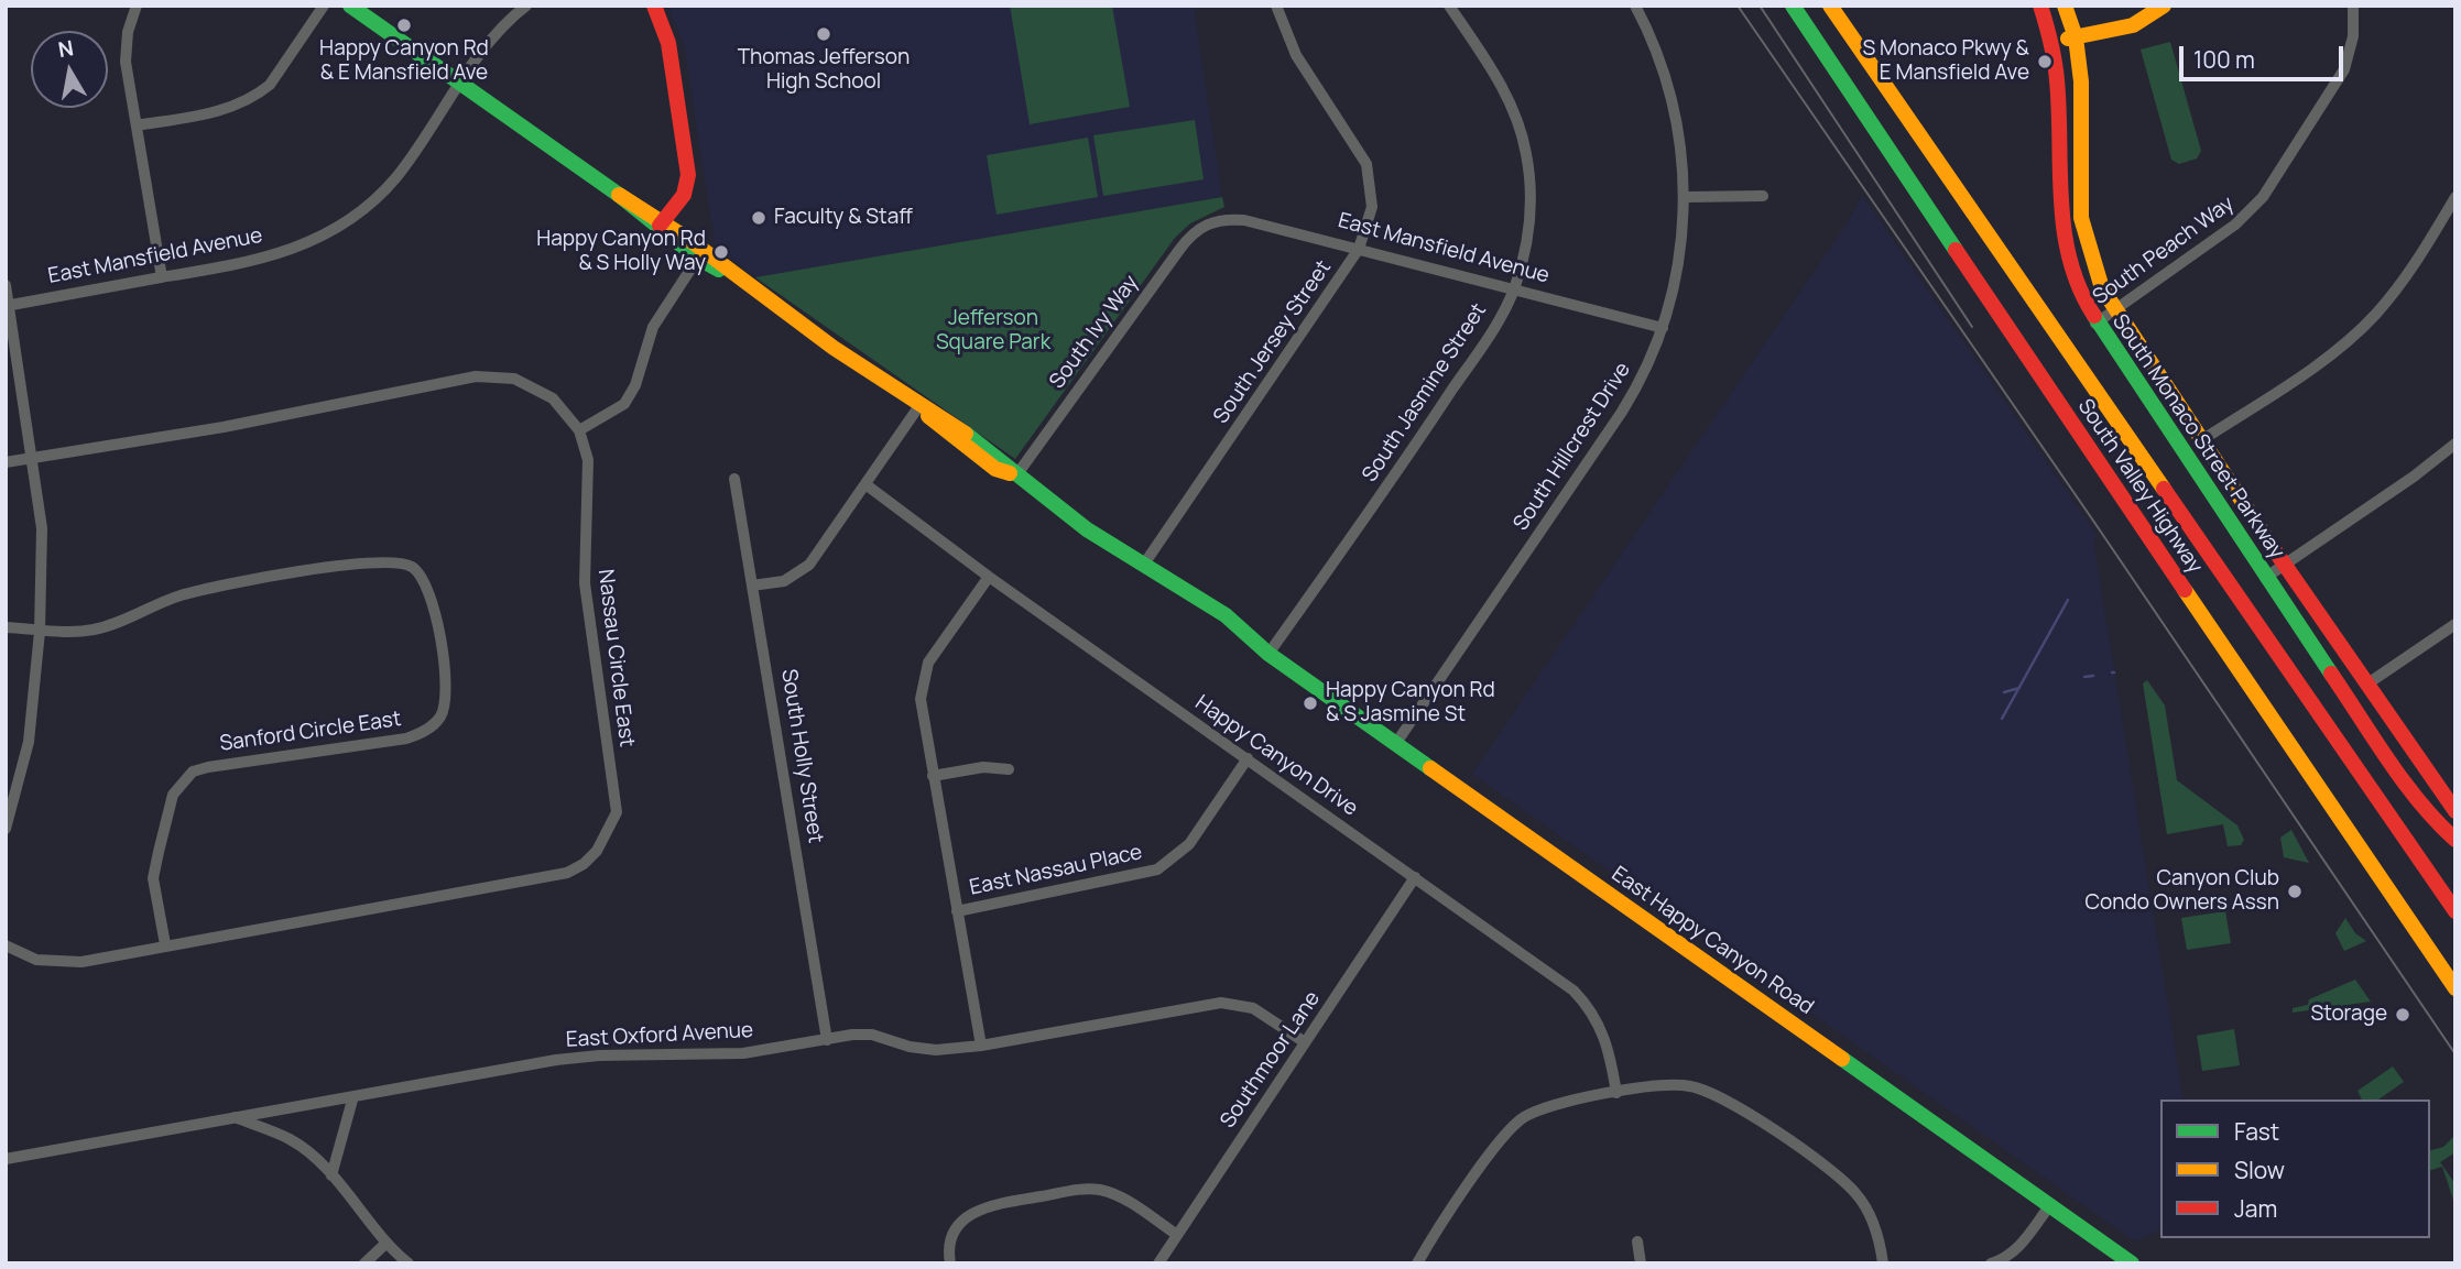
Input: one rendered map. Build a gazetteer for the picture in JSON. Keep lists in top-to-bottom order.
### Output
{
  "streets": {
    "main road": ["South Monaco Street Parkway", "South Valley Highway", "East Happy Canyon Road"],
    "street": [
      "East Mansfield Avenue",
      "South Peach Way",
      "South Ivy Way",
      "South Jersey Street",
      "South Jasmine Street",
      "South Hillcrest Drive",
      "Nassau Circle East",
      "Sanford Circle East",
      "South Holly Street",
      "Happy Canyon Drive",
      "East Nassau Place",
      "East Oxford Avenue",
      "Southmoor Lane"
    ]
  },
  "crossings": [
    ["East Mansfield Avenue", "South Ivy Way"],
    ["East Mansfield Avenue", "South Jersey Street"],
    ["East Mansfield Avenue", "South Jasmine Street"],
    ["East Mansfield Avenue", "South Hillcrest Drive"],
    ["East Mansfield Avenue", "East Happy Canyon Road"],
    ["South Peach Way", "South Monaco Street Parkway"],
    ["South Ivy Way", "East Happy Canyon Road"],
    ["South Jersey Street", "East Happy Canyon Road"],
    ["South Jasmine Street", "East Happy Canyon Road"],
    ["South Hillcrest Drive", "East Happy Canyon Road"],
    ["Nassau Circle East", "Sanford Circle East"],
    ["South Holly Street", "East Oxford Avenue"],
    ["Happy Canyon Drive", "East Nassau Place"],
    ["Happy Canyon Drive", "Southmoor Lane"],
    ["East Oxford Avenue", "Southmoor Lane"]
  ],
  "parks": ["Jefferson Square Park"],
  "places": [
    "Happy Canyon Rd & E Mansfield Ave",
    "Thomas Jefferson High School",
    "S Monaco Pkwy & E Mansfield Ave",
    "Faculty & Staff",
    "Happy Canyon Rd & S Holly Way",
    "Happy Canyon Rd & S Jasmine St",
    "Canyon Club Condo Owners Assn",
    "Storage"
  ],
  "legend": ["Fast", "Slow", "Jam"],
  "scale_bar": "100 m",
  "north": "top"
}
